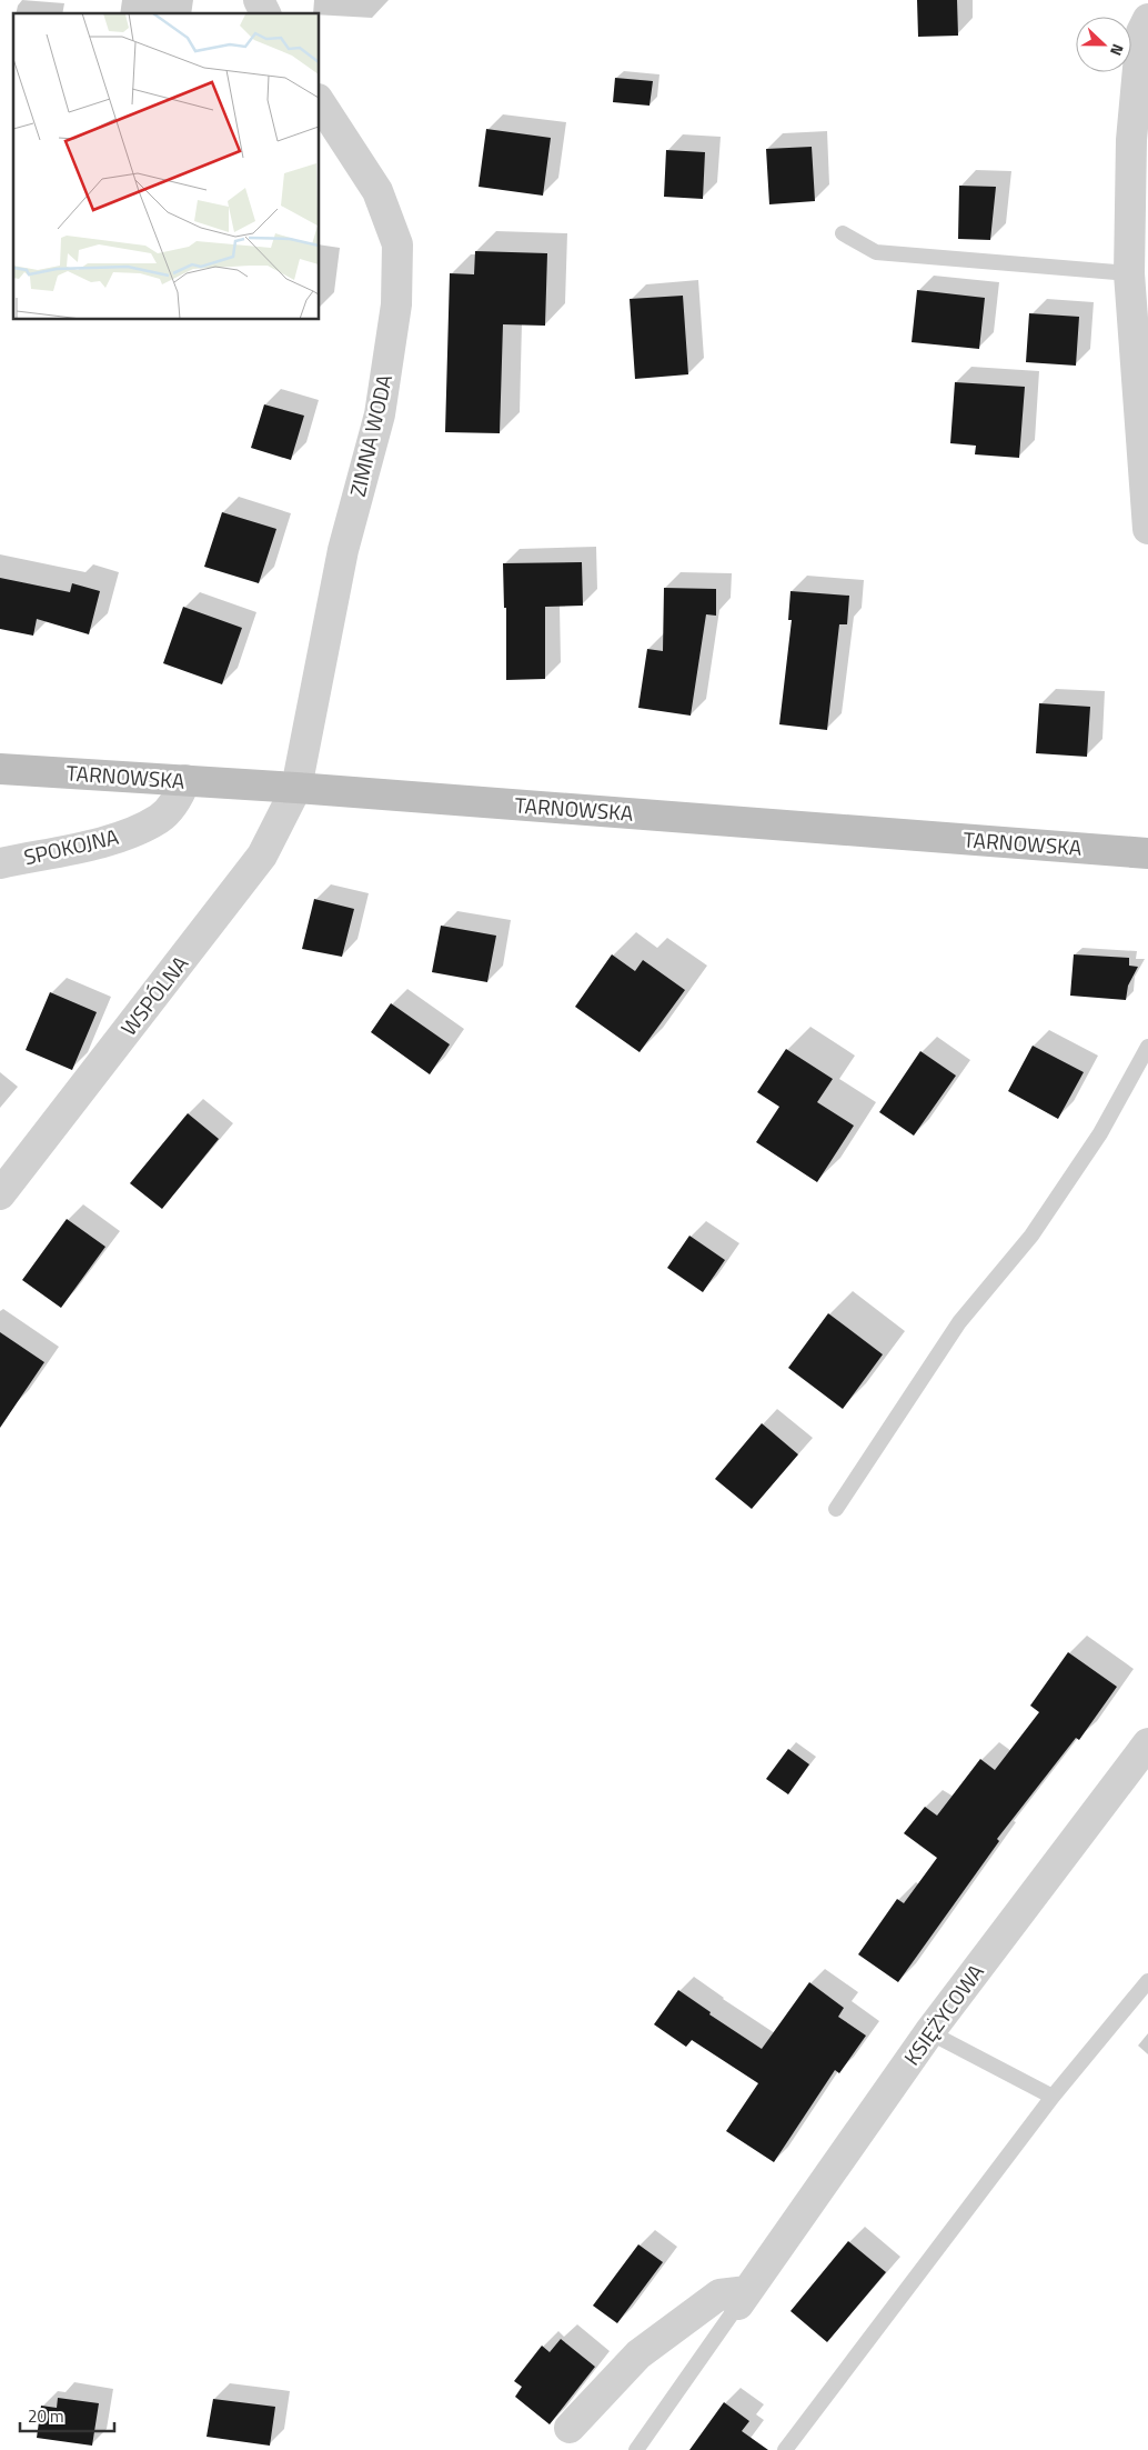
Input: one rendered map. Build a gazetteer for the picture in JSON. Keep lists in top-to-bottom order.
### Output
{
  "streets": {
    "main road": ["TARNOWSKA"],
    "street": [
      "ZIMNA WODA",
      "SPOKOJNA",
      "WSPÓLNA",
      "KSIĘŻYCOWA"
    ]
  },
  "crossings": [
    ["ZIMNA WODA", "TARNOWSKA"],
    ["ZIMNA WODA", "WSPÓLNA"],
    ["TARNOWSKA", "SPOKOJNA"],
    ["TARNOWSKA", "WSPÓLNA"]
  ],
  "scale_bar": "20 m",
  "north": "right"
}
